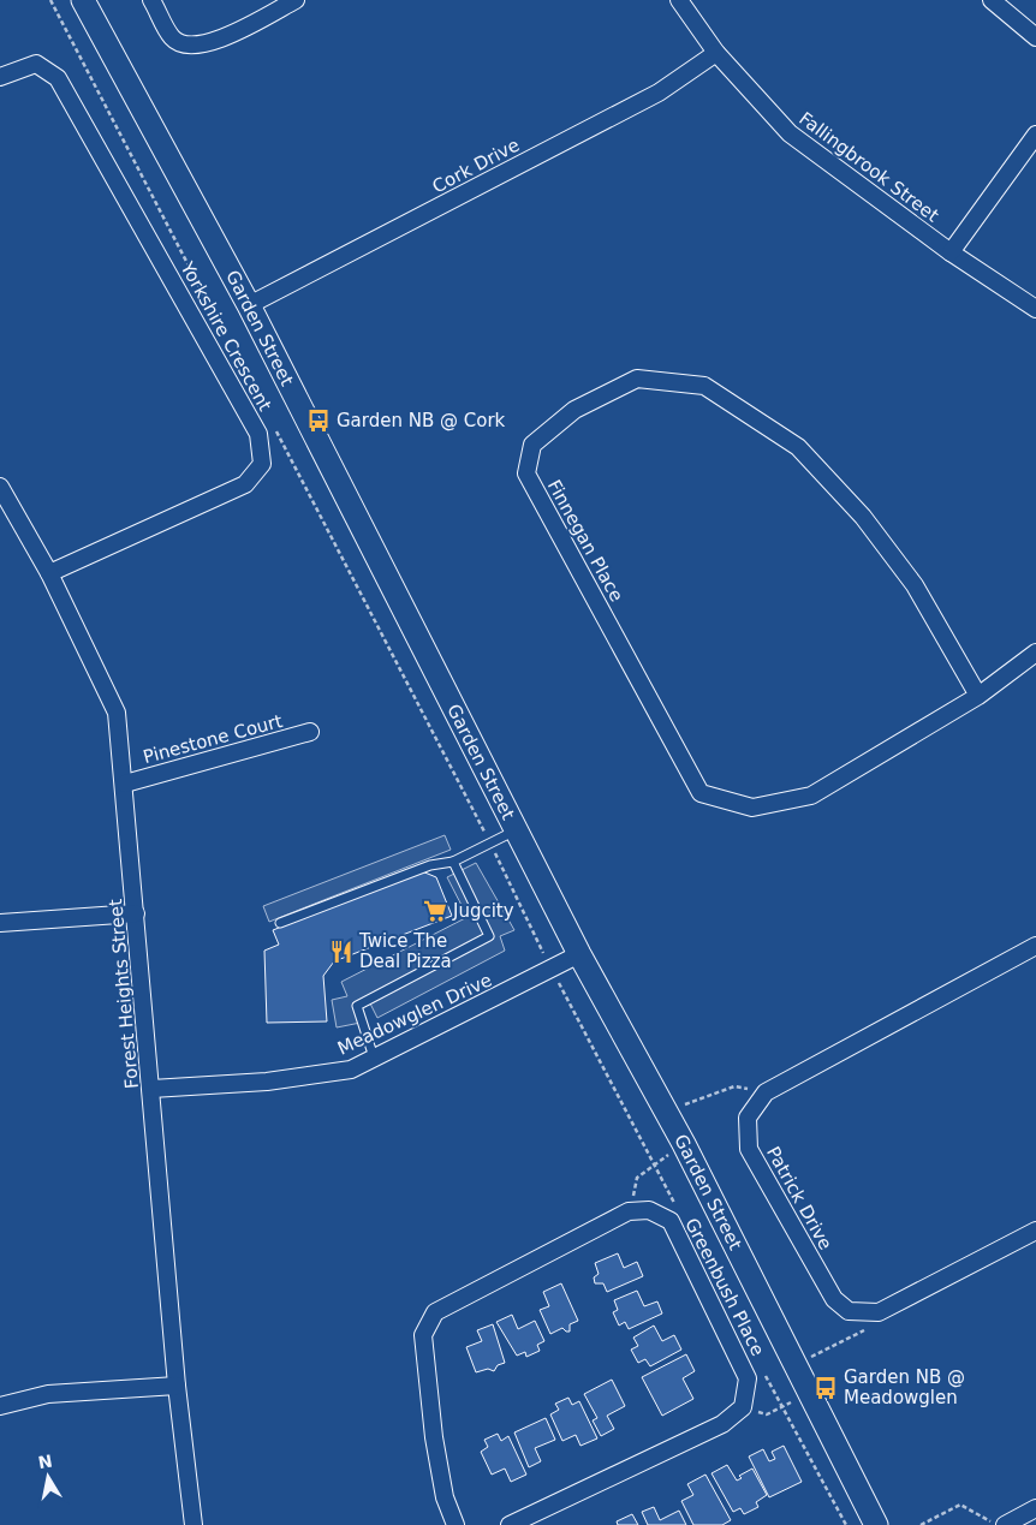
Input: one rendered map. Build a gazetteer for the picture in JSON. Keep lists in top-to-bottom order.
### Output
{
  "streets": {
    "street": [
      "Cork Drive",
      "Fallingbrook Street",
      "Garden Street",
      "Yorkshire Crescent",
      "Finnegan Place",
      "Pinestone Court",
      "Forest Heights Street",
      "Meadowglen Drive",
      "Patrick Drive",
      "Greenbush Place"
    ]
  },
  "crossings": [
    ["Cork Drive", "Fallingbrook Street"],
    ["Cork Drive", "Garden Street"],
    ["Garden Street", "Meadowglen Drive"],
    ["Yorkshire Crescent", "Forest Heights Street"],
    ["Pinestone Court", "Forest Heights Street"],
    ["Forest Heights Street", "Meadowglen Drive"]
  ],
  "places": {
    "bus stop": ["Garden NB @ Cork", "Garden NB @ Meadowglen"],
    "supermarket": ["Jugcity"],
    "restaurant": ["Twice The Deal Pizza"]
  },
  "north": "top"
}
